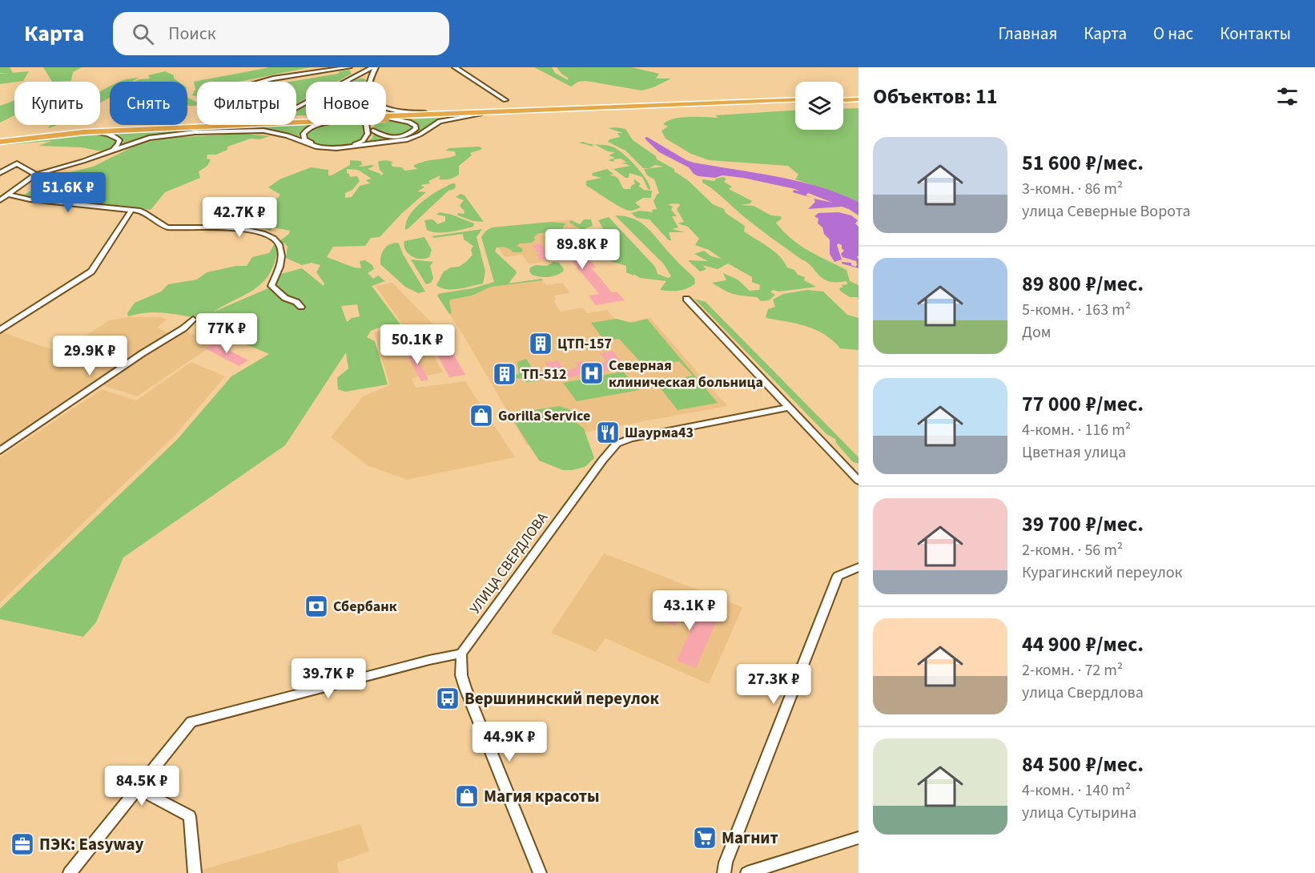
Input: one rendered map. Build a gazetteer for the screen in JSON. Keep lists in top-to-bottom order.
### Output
{
  "streets": {
    "street": ["УЛИЦА СВЕРДЛОВА"]
  },
  "places": {
    "building": ["ЦТП-157", "ТП-512"],
    "hospital": ["Северная клиническая больница"],
    "shop": ["Gorilla Service", "Магия красоты"],
    "restaurant": ["Шаурма43"],
    "bank": ["Сбербанк"],
    "bus stop": ["Вершининский переулок"],
    "supermarket": ["Магнит"],
    "office": ["ПЭК: Easyway"]
  },
  "page": {
    "header": "Карта",
    "search": "Поиск",
    "nav": [
      "Главная",
      "Карта",
      "О нас",
      "Контакты"
    ],
    "heading": "Объектов: 11",
    "chip": [
      "Купить",
      "Снять",
      "Фильтры",
      "Новое"
    ],
    "list": [
      {
        "name": "51 600 ₽/мес.",
        "note": "3-комн. · 86 m² · улица Северные Ворота"
      },
      {
        "name": "89 800 ₽/мес.",
        "note": "5-комн. · 163 m² · Дом"
      },
      {
        "name": "77 000 ₽/мес.",
        "note": "4-комн. · 116 m² · Цветная улица"
      },
      {
        "name": "39 700 ₽/мес.",
        "note": "2-комн. · 56 m² · Курагинский переулок"
      },
      {
        "name": "44 900 ₽/мес.",
        "note": "2-комн. · 72 m² · улица Свердлова"
      },
      {
        "name": "84 500 ₽/мес.",
        "note": "4-комн. · 140 m² · улица Сутырина"
      }
    ],
    "price": [
      "51.6K ₽",
      "42.7K ₽",
      "89.8K ₽",
      "77K ₽",
      "50.1K ₽",
      "29.9K ₽",
      "43.1K ₽",
      "39.7K ₽",
      "27.3K ₽",
      "44.9K ₽",
      "84.5K ₽"
    ]
  }
}
